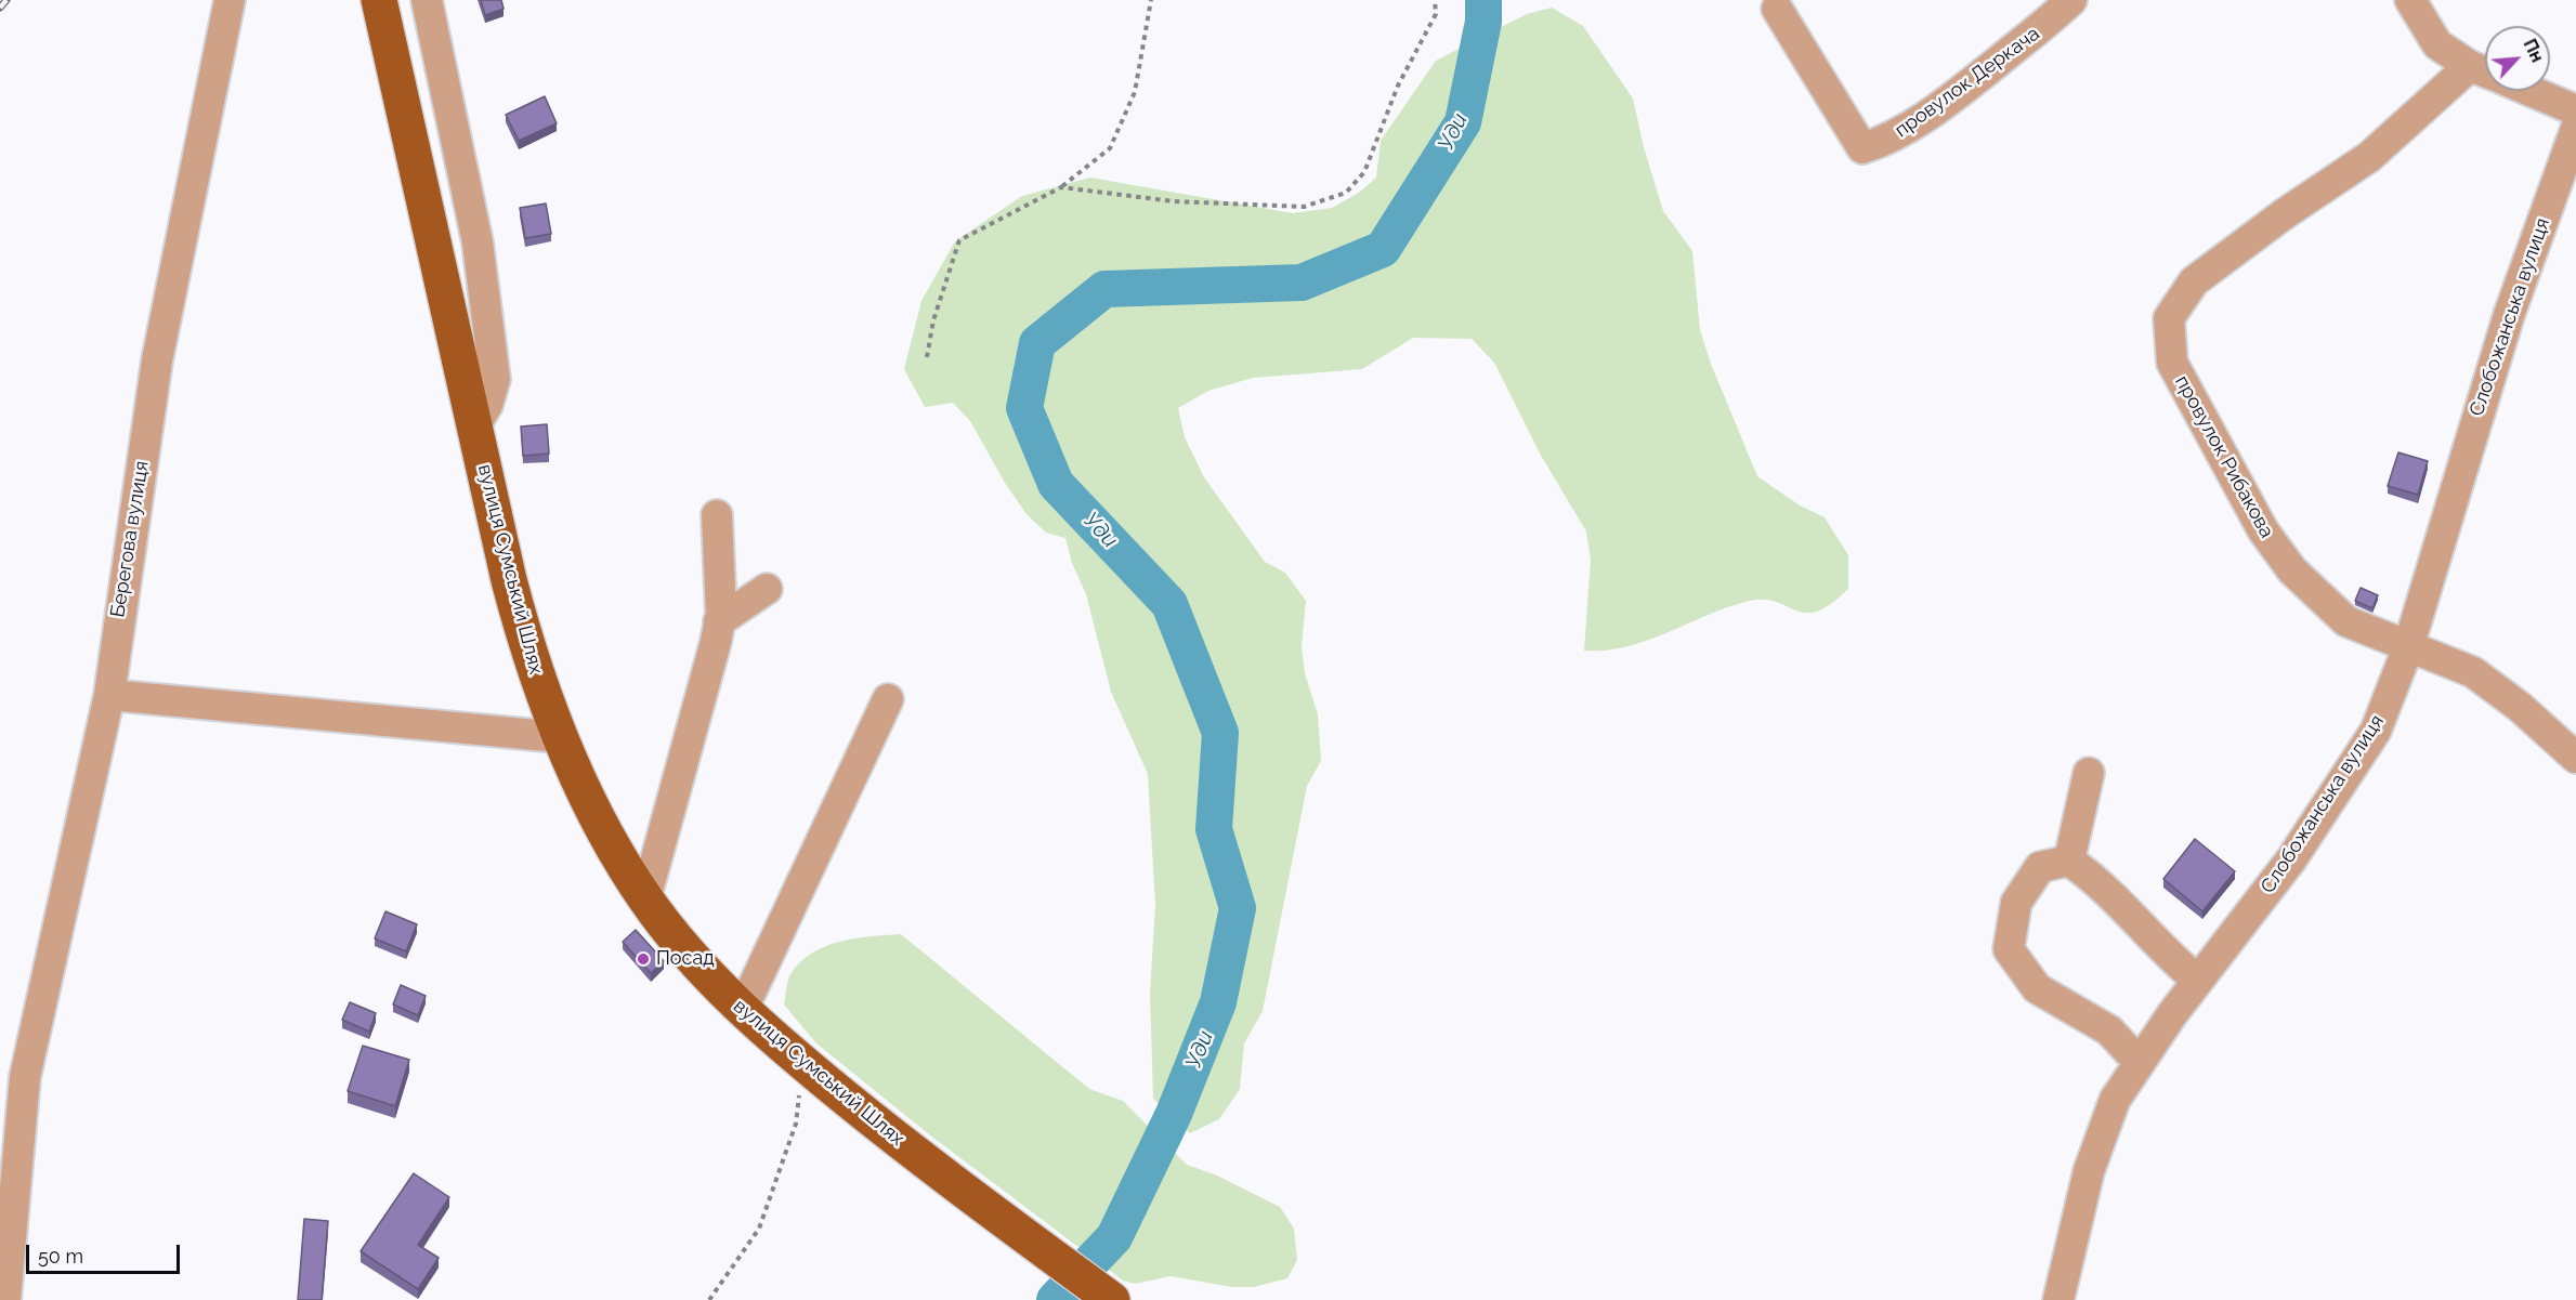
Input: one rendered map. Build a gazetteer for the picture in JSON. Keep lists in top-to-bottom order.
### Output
{
  "streets": {
    "main road": ["вулиця Сумський Шлях"],
    "street": [
      "провулок Деркача",
      "Слобожанська вулиця",
      "провулок Рибакова",
      "Берегова вулиця"
    ]
  },
  "crossings": [
    ["Слобожанська вулиця", "провулок Рибакова"]
  ],
  "water": ["Уди"],
  "places": ["Посад"],
  "scale_bar": "50 m",
  "north": "top right"
}
